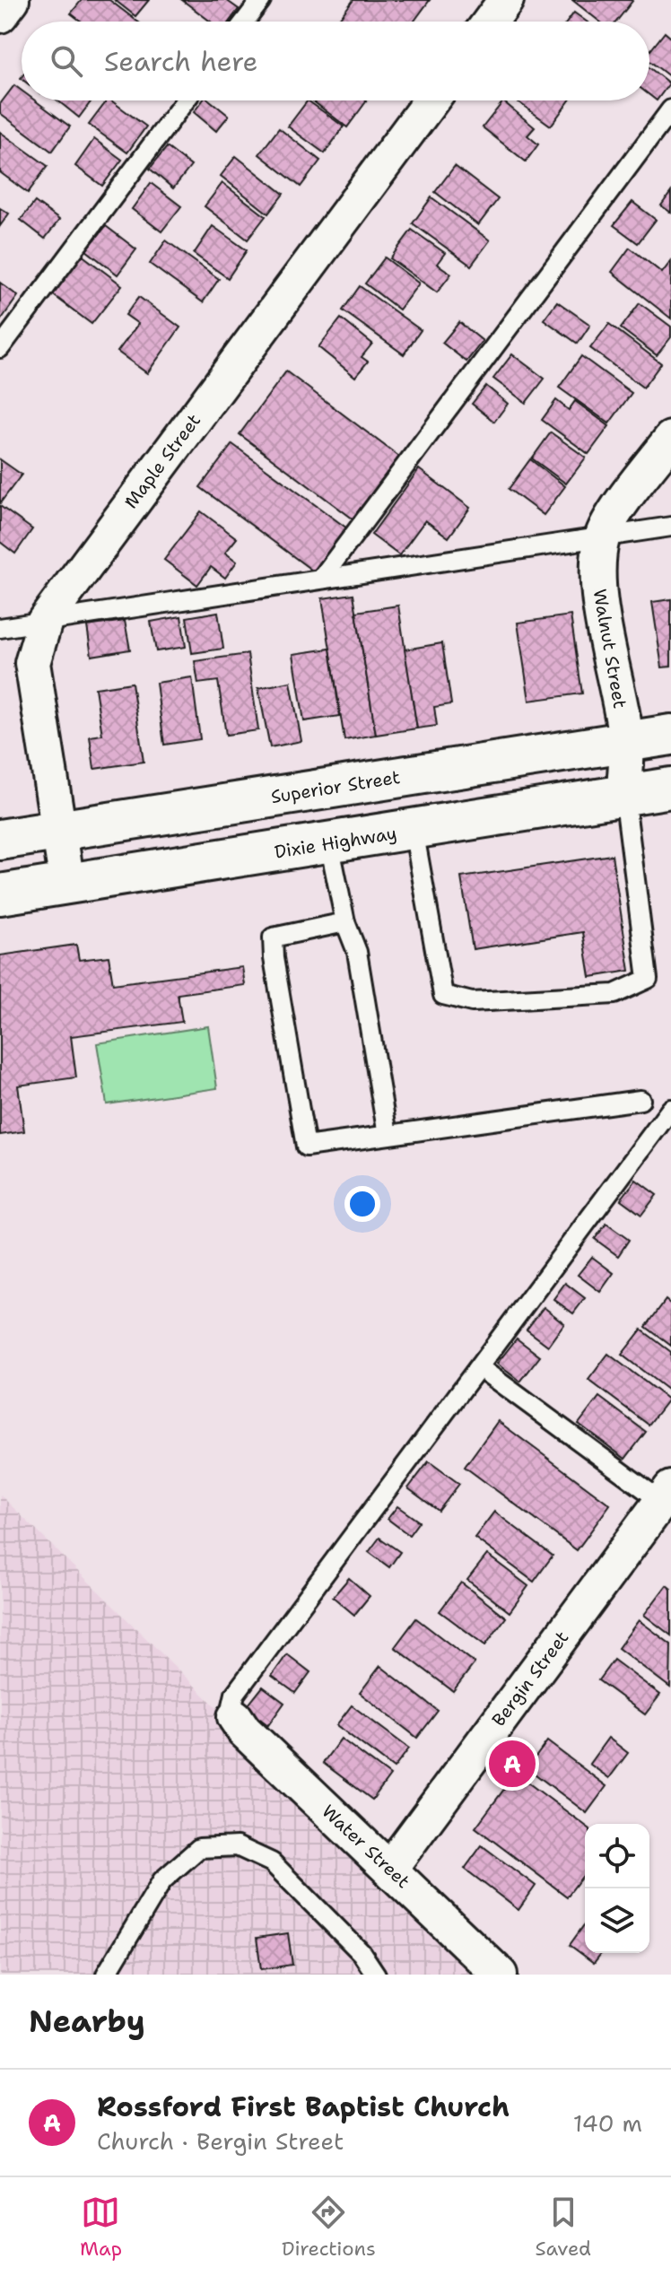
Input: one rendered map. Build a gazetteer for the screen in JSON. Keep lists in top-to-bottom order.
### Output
{
  "streets": {
    "main road": ["Superior Street", "Dixie Highway"],
    "street": [
      "Maple Street",
      "Walnut Street",
      "Bergin Street",
      "Water Street"
    ]
  },
  "crossings": [
    ["Maple Street", "Superior Street"],
    ["Maple Street", "Dixie Highway"],
    ["Walnut Street", "Superior Street"],
    ["Walnut Street", "Dixie Highway"],
    ["Bergin Street", "Water Street"]
  ],
  "page": {
    "search": "Search here",
    "pins": "A",
    "heading": "Nearby",
    "list": [
      {
        "mark": "A",
        "name": "Rossford First Baptist Church",
        "note": "Church · Bergin Street",
        "value": "140 m"
      }
    ],
    "nav": ["Map", "Directions", "Saved"]
  }
}
